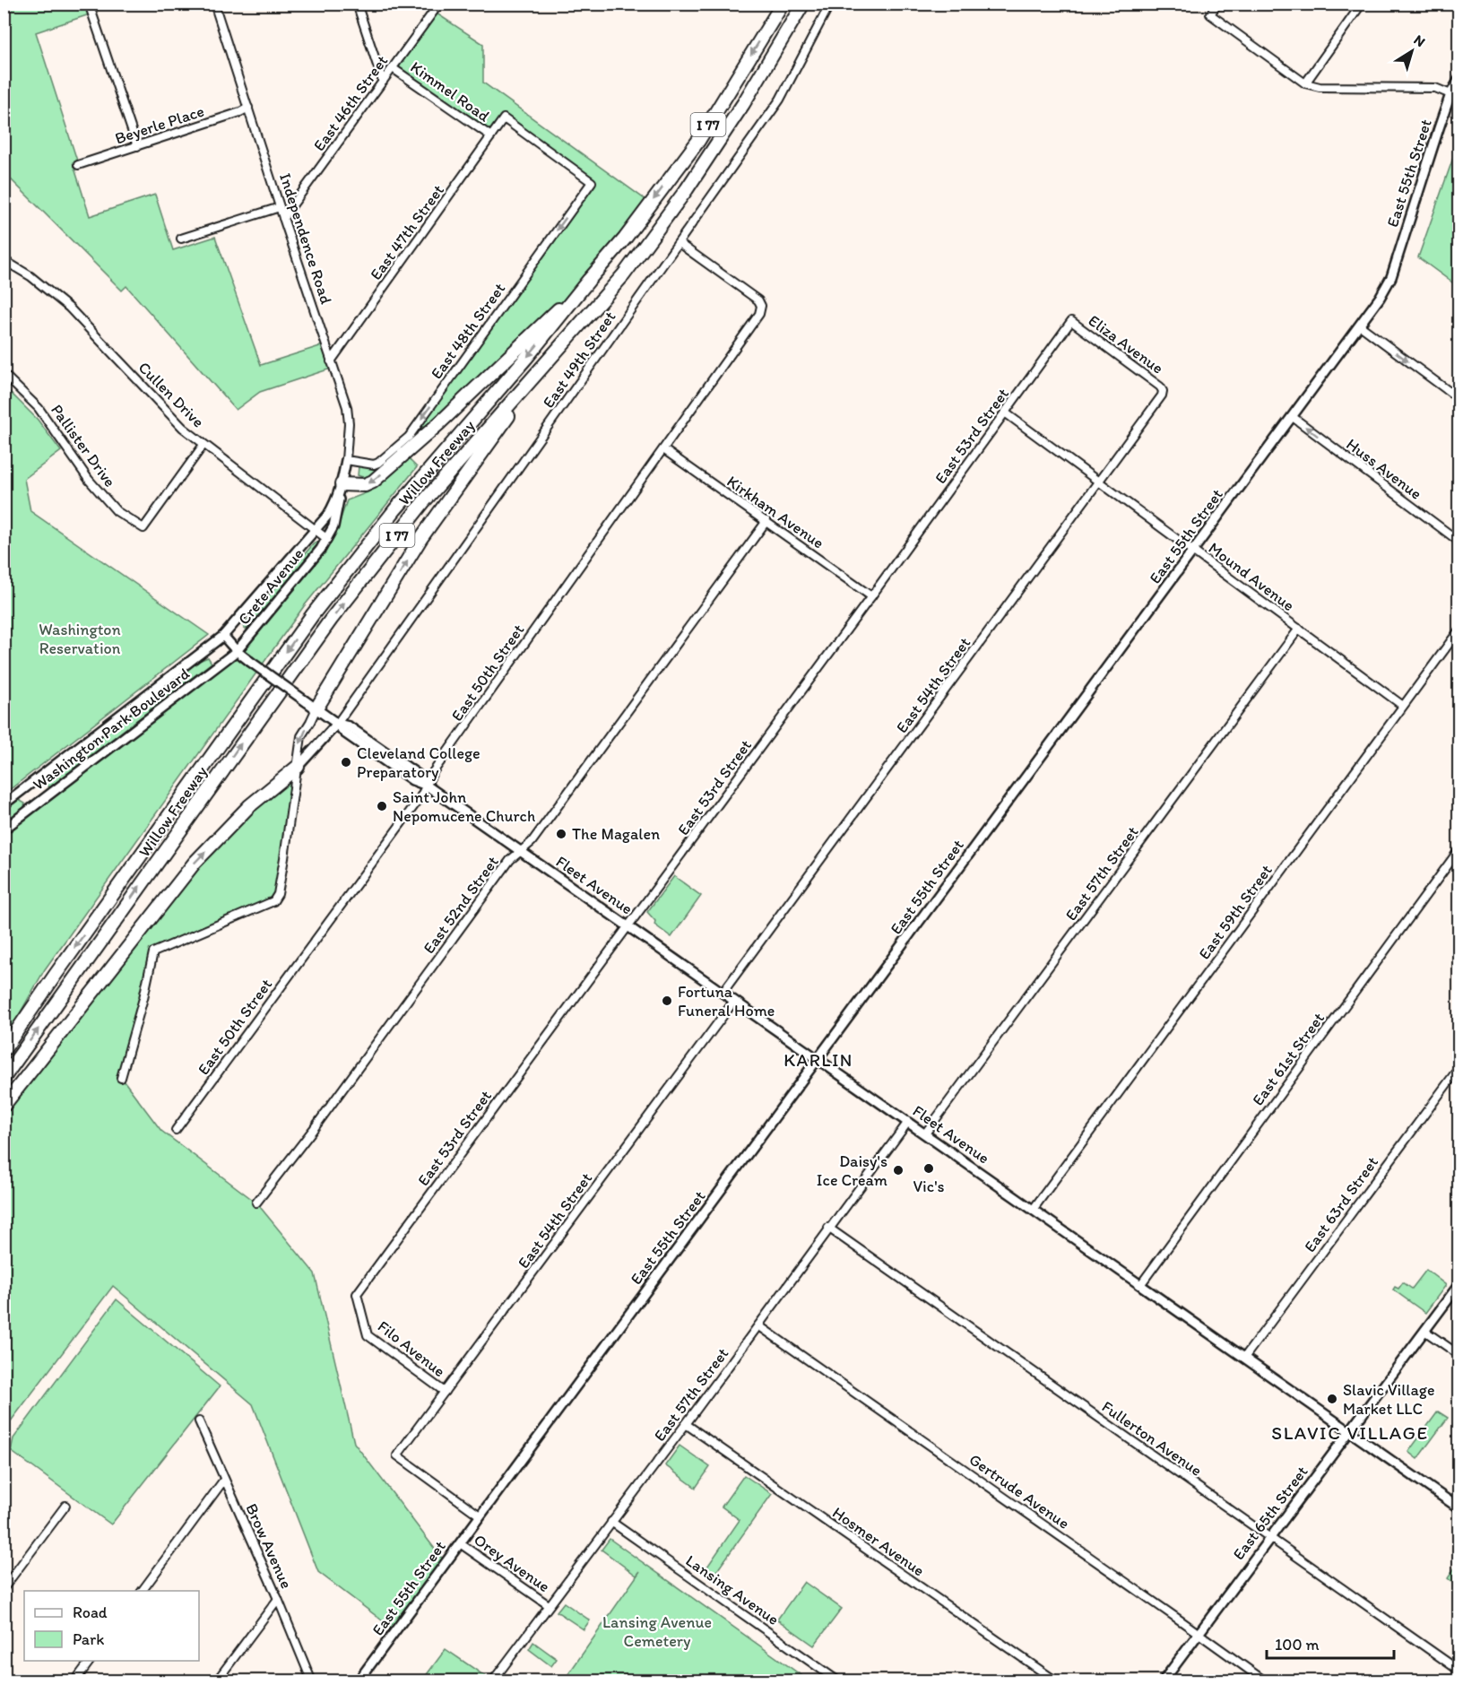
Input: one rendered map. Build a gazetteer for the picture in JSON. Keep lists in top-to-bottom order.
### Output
{
  "streets": {
    "highway": ["I 77", "Willow Freeway"],
    "street": [
      "Kimmel Road",
      "East 46th Street",
      "Beyerle Place",
      "East 55th Street",
      "East 47th Street",
      "Independence Road",
      "East 48th Street",
      "Eliza Avenue",
      "East 49th Street",
      "Cullen Drive",
      "East 53rd Street",
      "Pallister Drive",
      "Huss Avenue",
      "Kirkham Avenue",
      "Mound Avenue",
      "Crete Avenue",
      "East 50th Street",
      "East 54th Street",
      "Washington Park Boulevard",
      "East 57th Street",
      "Fleet Avenue",
      "East 52nd Street",
      "East 59th Street",
      "East 61st Street",
      "East 63rd Street",
      "Filo Avenue",
      "Fullerton Avenue",
      "Gertrude Avenue",
      "East 65th Street",
      "Hosmer Avenue",
      "Brow Avenue",
      "Orey Avenue",
      "Lansing Avenue"
    ]
  },
  "crossings": [
    ["Kimmel Road", "East 46th Street"],
    ["Kimmel Road", "East 47th Street"],
    ["Kimmel Road", "East 48th Street"],
    ["East 46th Street", "Independence Road"],
    ["Beyerle Place", "Independence Road"],
    ["East 55th Street", "Huss Avenue"],
    ["East 55th Street", "Mound Avenue"],
    ["East 55th Street", "Fleet Avenue"],
    ["East 55th Street", "Orey Avenue"],
    ["East 47th Street", "Independence Road"],
    ["Independence Road", "East 48th Street"],
    ["Independence Road", "Cullen Drive"],
    ["Independence Road", "Crete Avenue"],
    ["Eliza Avenue", "East 53rd Street"],
    ["Eliza Avenue", "East 54th Street"],
    ["East 49th Street", "East 50th Street"],
    ["East 49th Street", "Fleet Avenue"],
    ["Cullen Drive", "Pallister Drive"],
    ["Cullen Drive", "Crete Avenue"],
    ["East 53rd Street", "Kirkham Avenue"],
    ["East 53rd Street", "Mound Avenue"],
    ["East 53rd Street", "Fleet Avenue"],
    ["East 53rd Street", "Filo Avenue"],
    ["Kirkham Avenue", "East 50th Street"],
    ["Kirkham Avenue", "East 52nd Street"],
    ["Mound Avenue", "East 54th Street"],
    ["Mound Avenue", "East 57th Street"],
    ["Mound Avenue", "East 59th Street"],
    ["Crete Avenue", "Washington Park Boulevard"],
    ["Crete Avenue", "Fleet Avenue"],
    ["East 50th Street", "Fleet Avenue"],
    ["East 54th Street", "Fleet Avenue"],
    ["East 54th Street", "Filo Avenue"],
    ["East 54th Street", "Orey Avenue"],
    ["Washington Park Boulevard", "Fleet Avenue"],
    ["East 57th Street", "Fleet Avenue"],
    ["East 57th Street", "Fullerton Avenue"],
    ["East 57th Street", "Gertrude Avenue"],
    ["East 57th Street", "Hosmer Avenue"],
    ["East 57th Street", "Orey Avenue"],
    ["East 57th Street", "Lansing Avenue"],
    ["Fleet Avenue", "East 52nd Street"],
    ["Fleet Avenue", "East 59th Street"],
    ["Fleet Avenue", "East 61st Street"],
    ["Fleet Avenue", "East 63rd Street"],
    ["Fleet Avenue", "East 65th Street"],
    ["Fullerton Avenue", "East 65th Street"],
    ["Gertrude Avenue", "East 65th Street"]
  ],
  "one_way": ["East 48th Street", "Huss Avenue"],
  "districts": ["KARLIN", "SLAVIC VILLAGE"],
  "parks": ["Washington Reservation", "Lansing Avenue Cemetery"],
  "places": [
    "Cleveland College Preparatory",
    "Saint John Nepomucene Church",
    "The Magalen",
    "Fortuna Funeral Home",
    "Vic's",
    "Daisy's Ice Cream",
    "Slavic Village Market LLC"
  ],
  "legend": ["Road", "Park"],
  "scale_bar": "100 m",
  "north": "top right"
}
